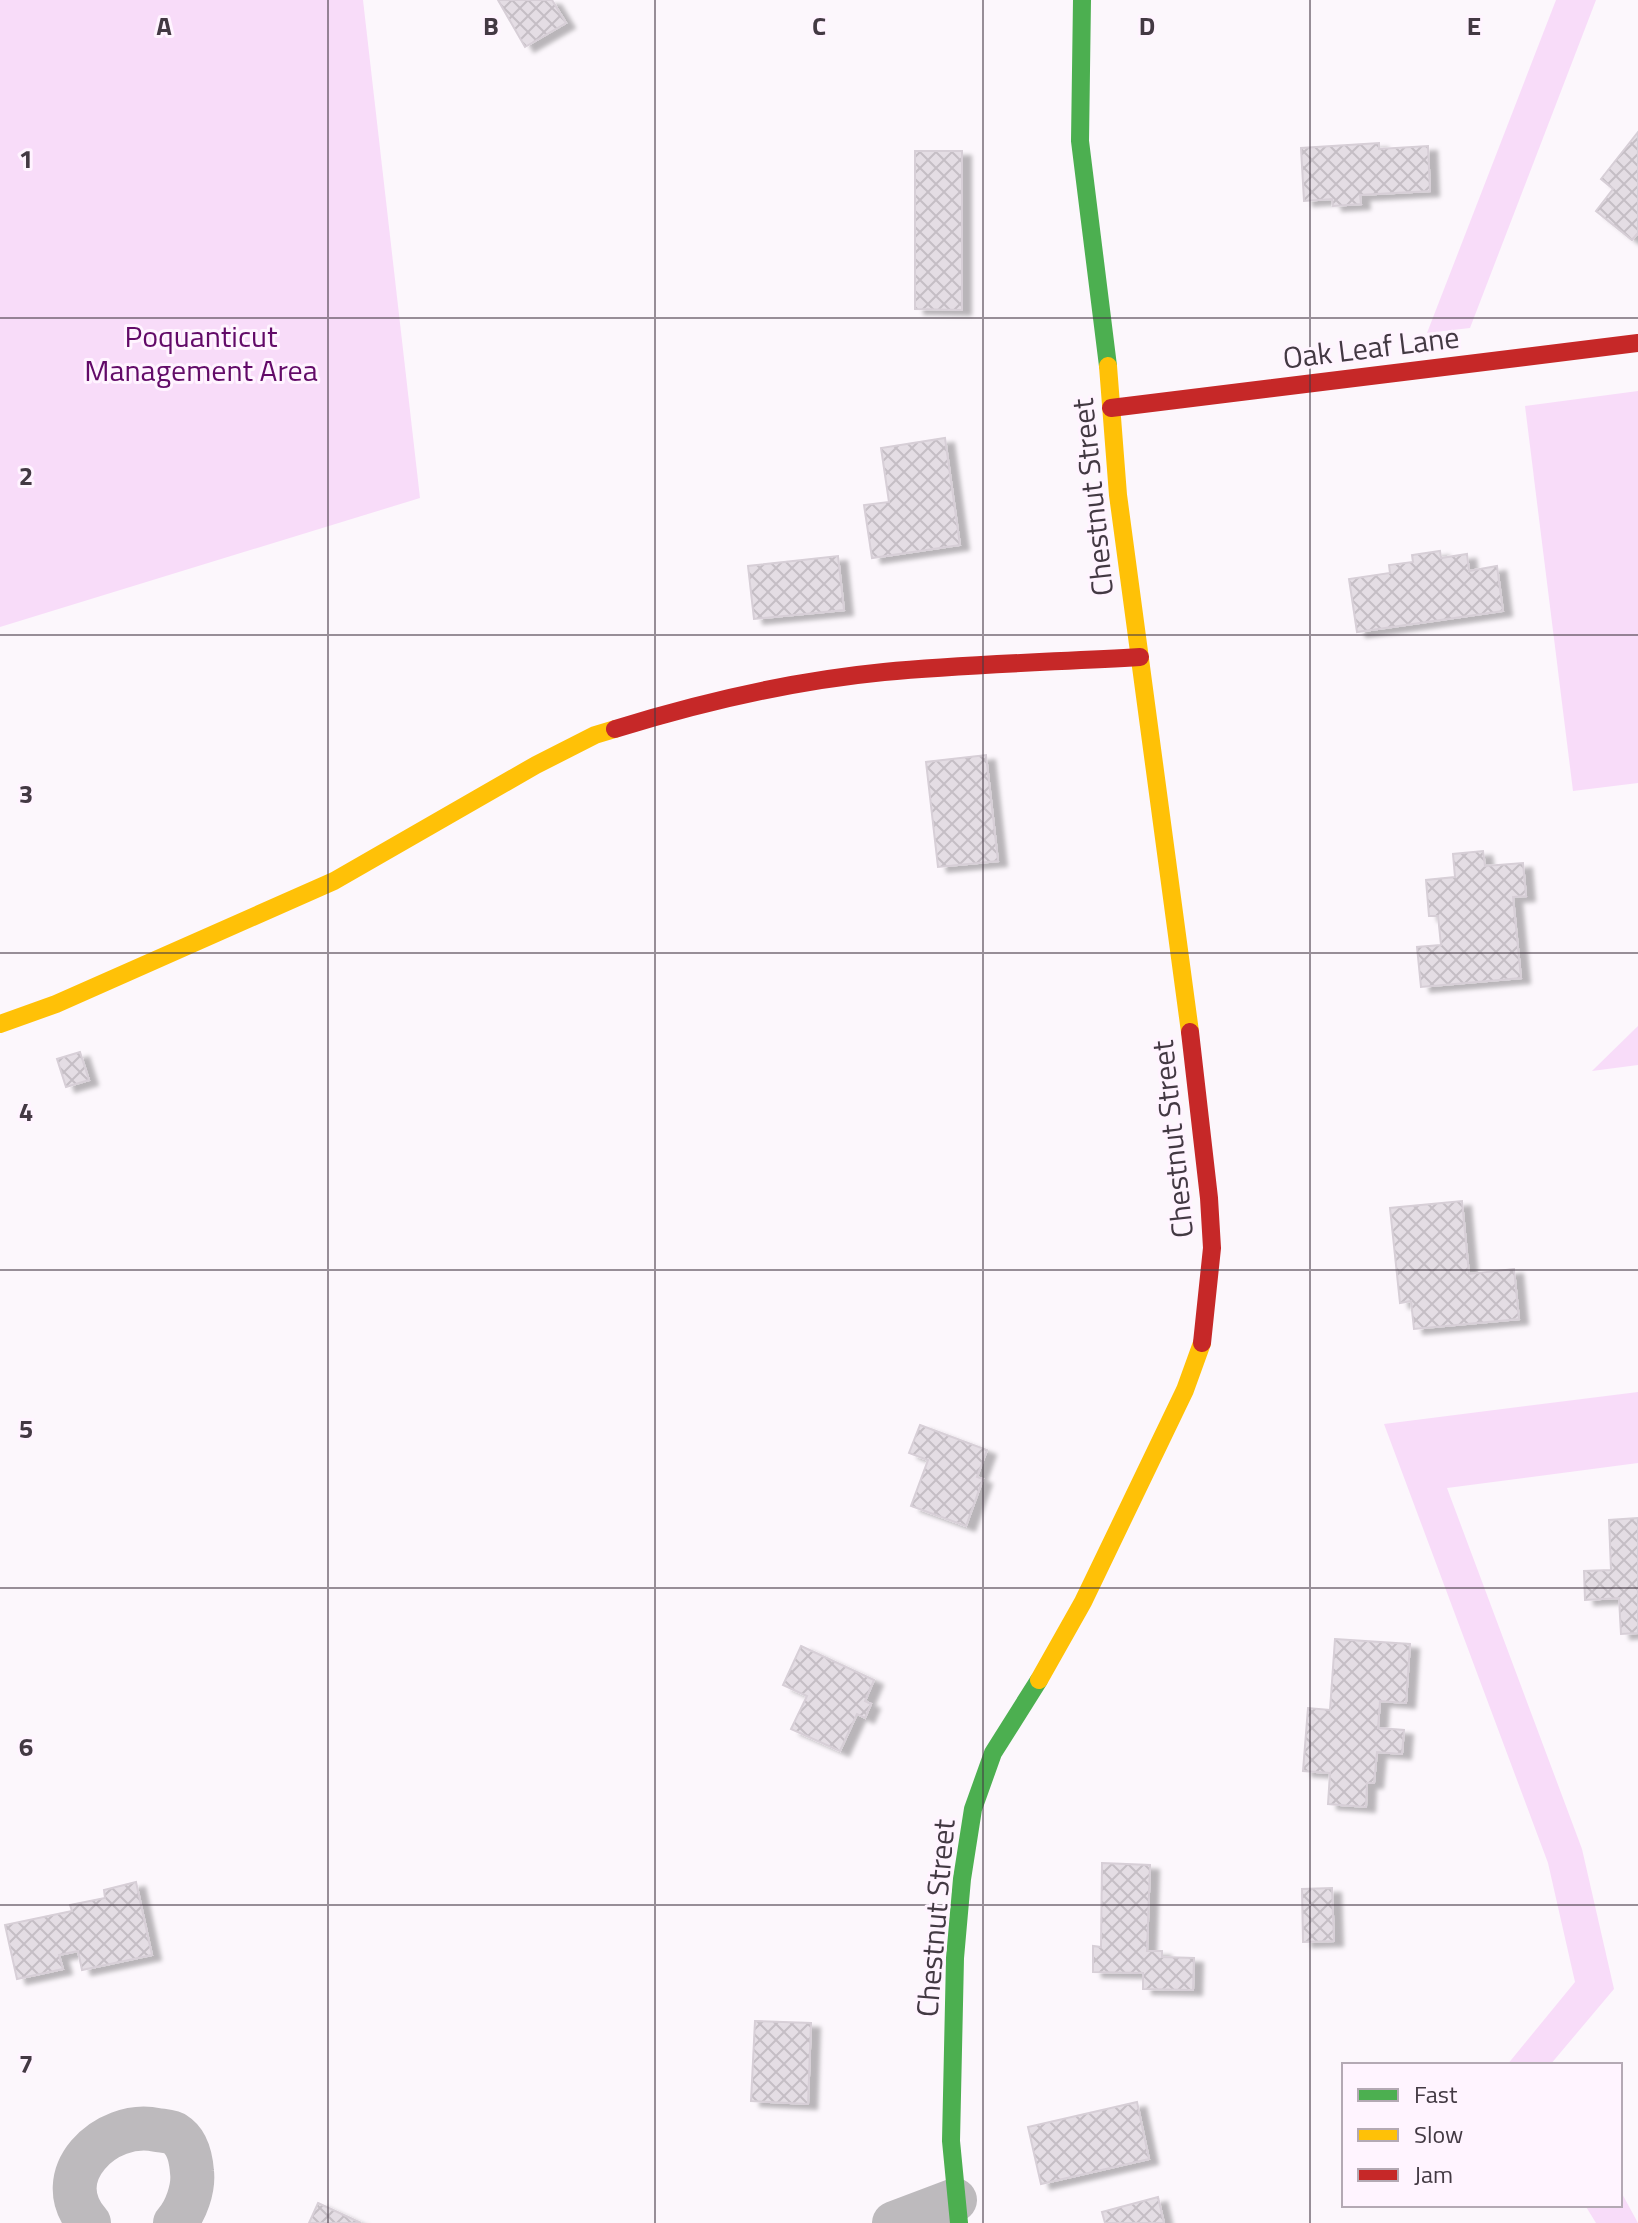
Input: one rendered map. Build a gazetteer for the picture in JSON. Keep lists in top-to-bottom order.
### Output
{
  "streets": {
    "street": ["Oak Leaf Lane", "Chestnut Street"]
  },
  "crossings": [
    ["Oak Leaf Lane", "Chestnut Street"]
  ],
  "parks": ["Poquanticut Management Area"],
  "legend": ["Fast", "Slow", "Jam"],
  "grid": {
    "columns": [
      "A",
      "B",
      "C",
      "D",
      "E"
    ],
    "rows": [
      "1",
      "2",
      "3",
      "4",
      "5",
      "6",
      "7"
    ]
  }
}
